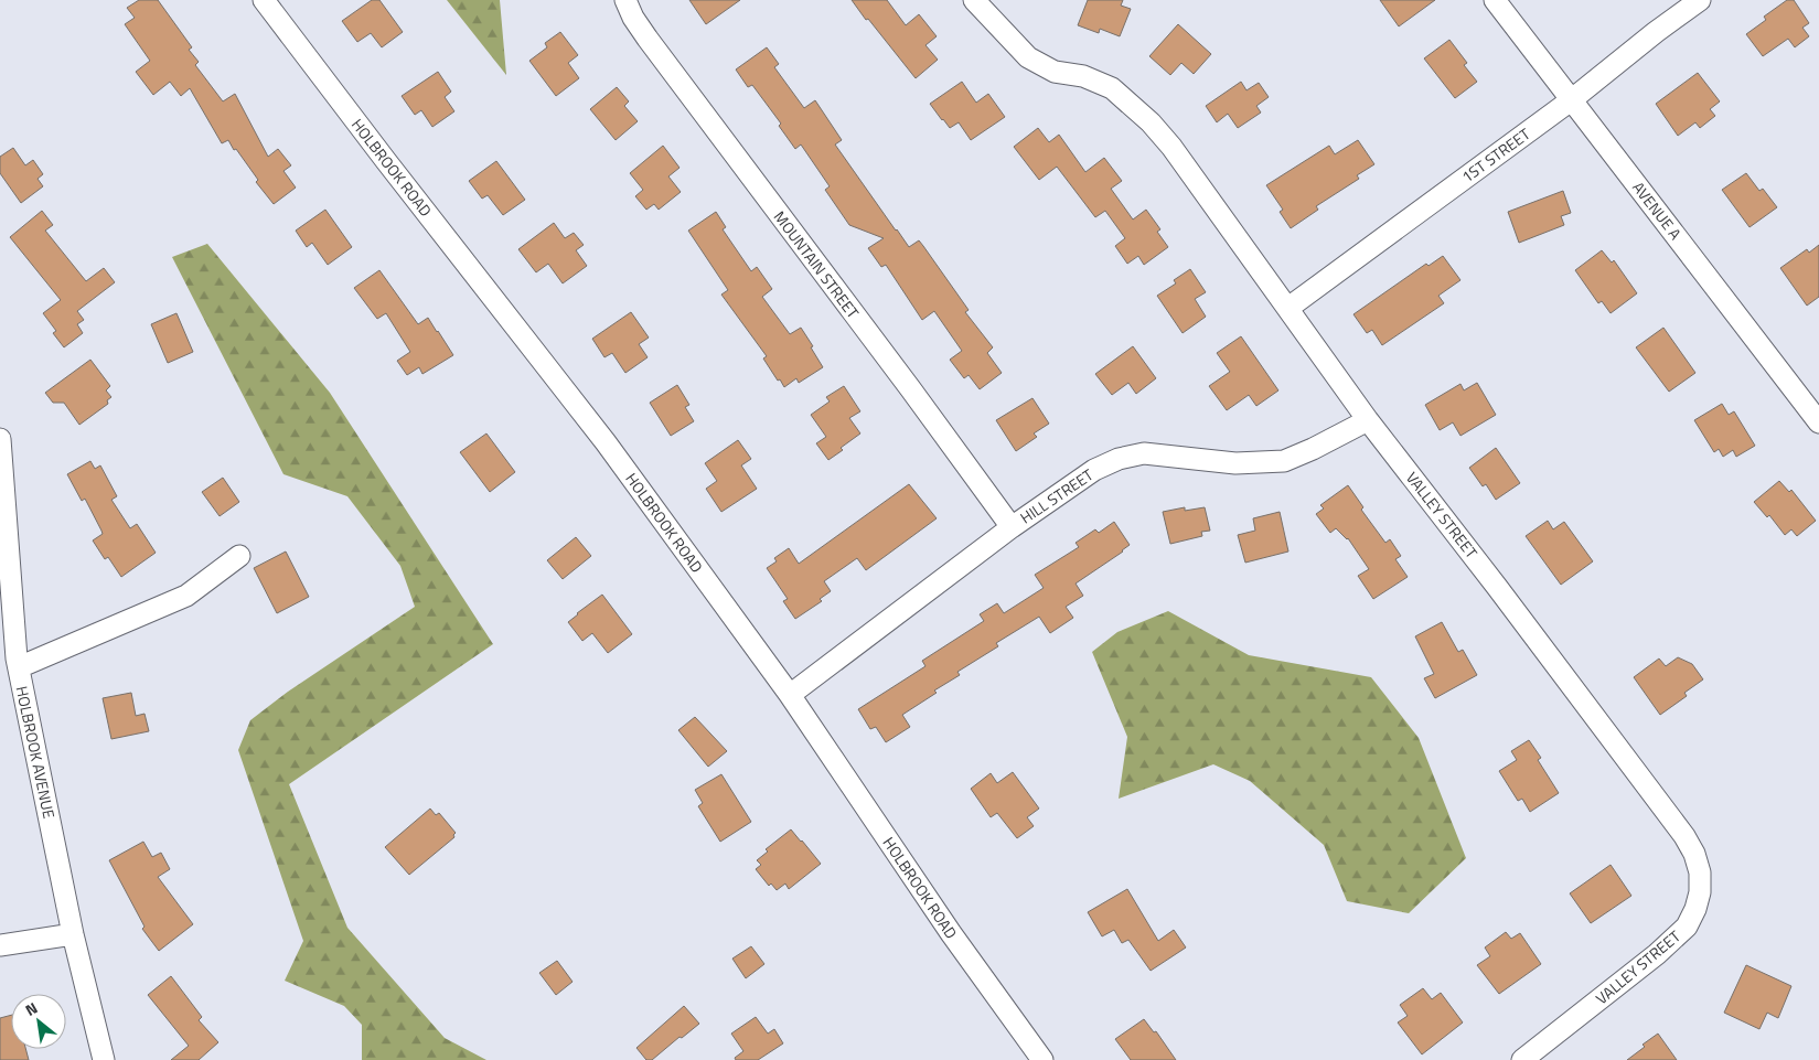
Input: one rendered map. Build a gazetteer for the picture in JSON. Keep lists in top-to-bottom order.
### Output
{
  "streets": {
    "street": [
      "1ST STREET",
      "HOLBROOK ROAD",
      "AVENUE A",
      "MOUNTAIN STREET",
      "HILL STREET",
      "VALLEY STREET",
      "HOLBROOK AVENUE"
    ]
  },
  "crossings": [
    ["1ST STREET", "AVENUE A"],
    ["1ST STREET", "VALLEY STREET"],
    ["HOLBROOK ROAD", "HILL STREET"],
    ["MOUNTAIN STREET", "HILL STREET"],
    ["HILL STREET", "VALLEY STREET"]
  ],
  "north": "top left"
}
